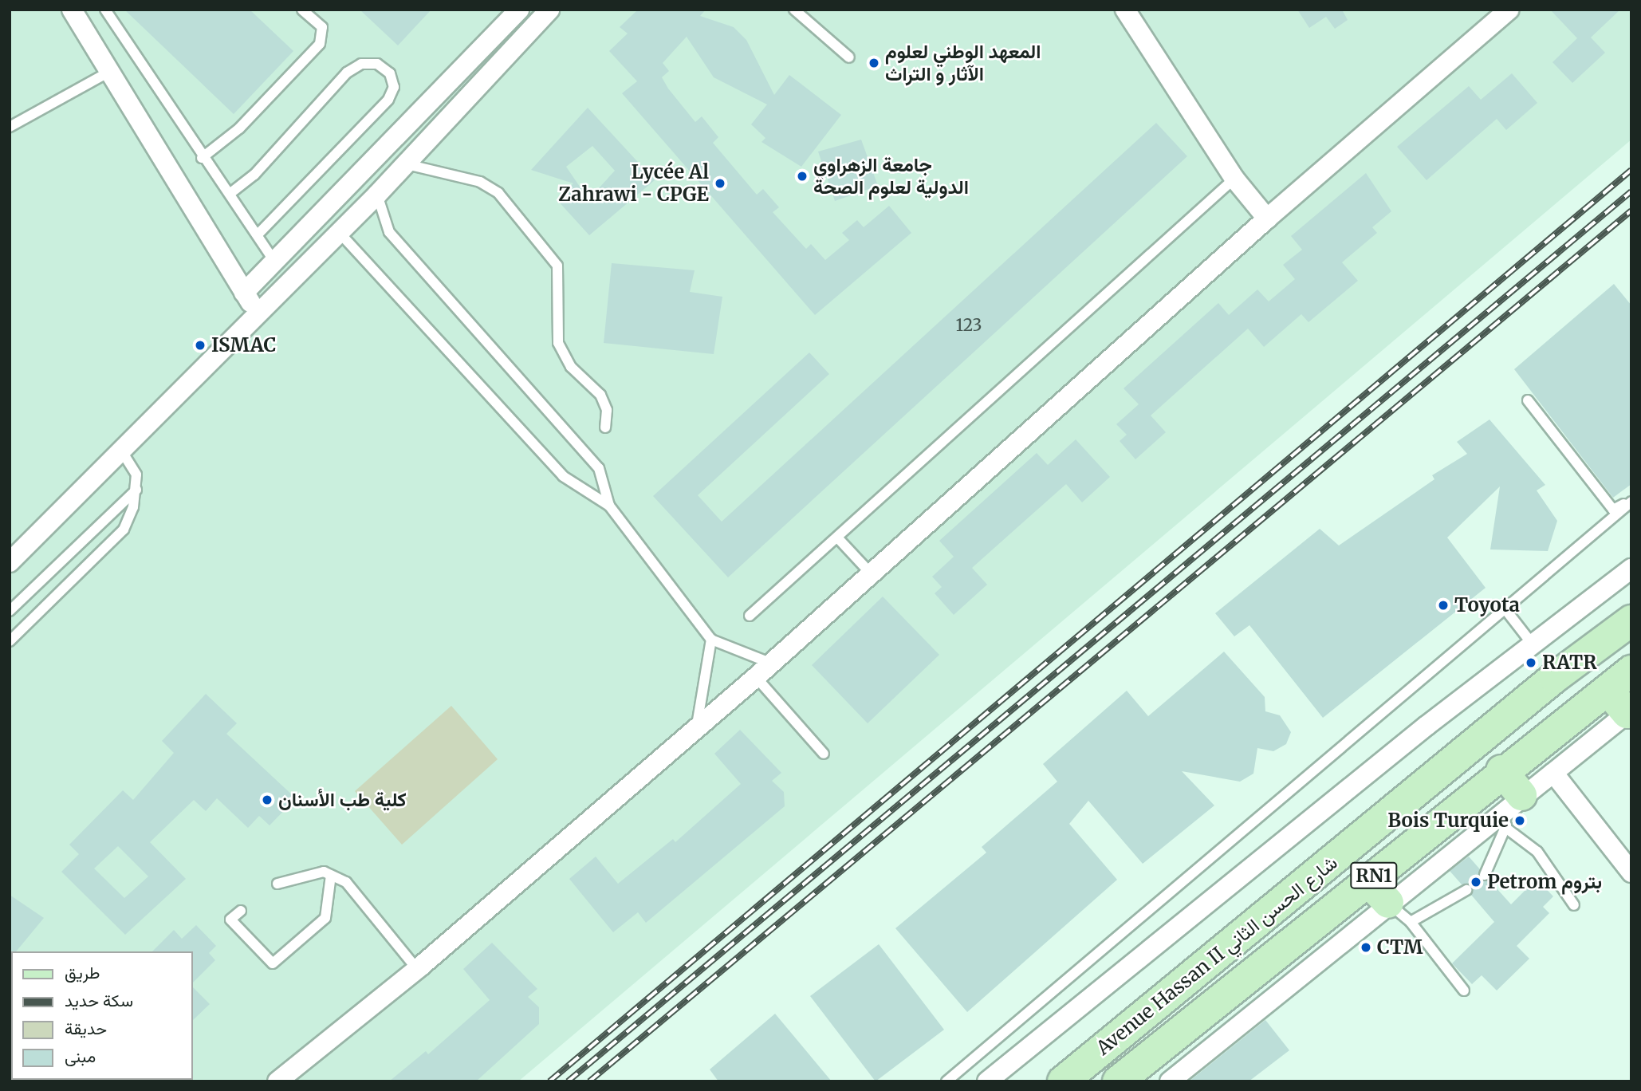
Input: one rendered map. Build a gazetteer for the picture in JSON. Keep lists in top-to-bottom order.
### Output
{
  "streets": {
    "main road": ["RN1", "Avenue Hassan II شارع الحسن الثاني"]
  },
  "places": [
    "المعهد الوطني لعلوم الآثار و التراث",
    "جامعة الزهراوي الدولية لعلوم الصحة",
    "Lycée Al Zahrawi - CPGE",
    "ISMAC",
    "Toyota",
    "RATR",
    "كلية طب الأسنان",
    "Bois Turquie",
    "Petrom بتروم",
    "CTM"
  ],
  "house_numbers": ["123"],
  "legend": [
    "طريق",
    "سكة حديد",
    "حديقة",
    "مبنى"
  ]
}
